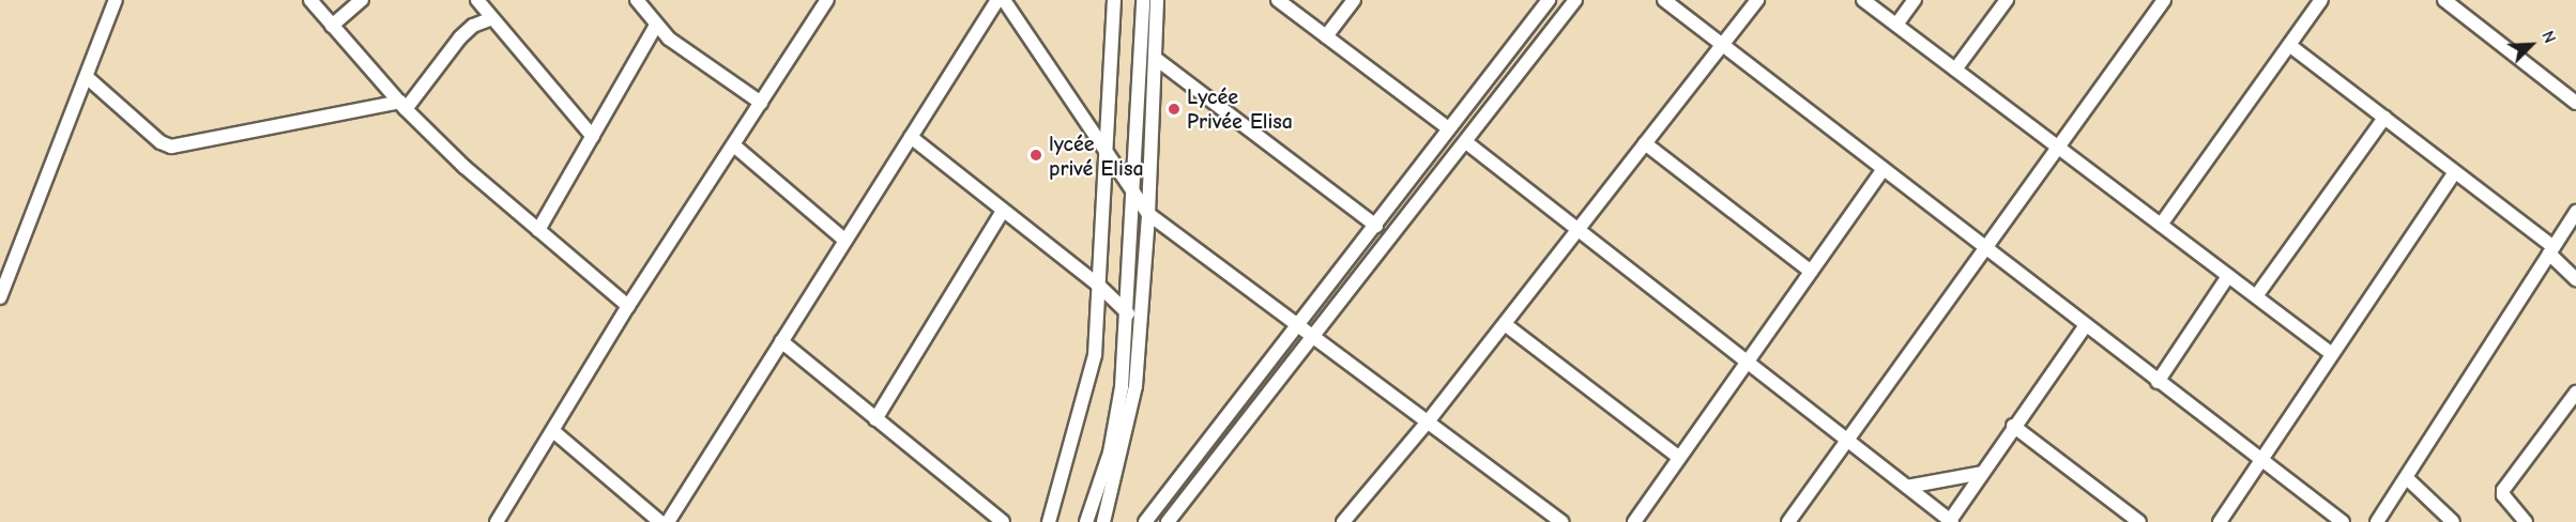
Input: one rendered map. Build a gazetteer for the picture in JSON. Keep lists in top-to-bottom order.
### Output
{
  "places": ["Lycée Privée Elisa", "lycée privé Elisa"],
  "north": "top right"
}
